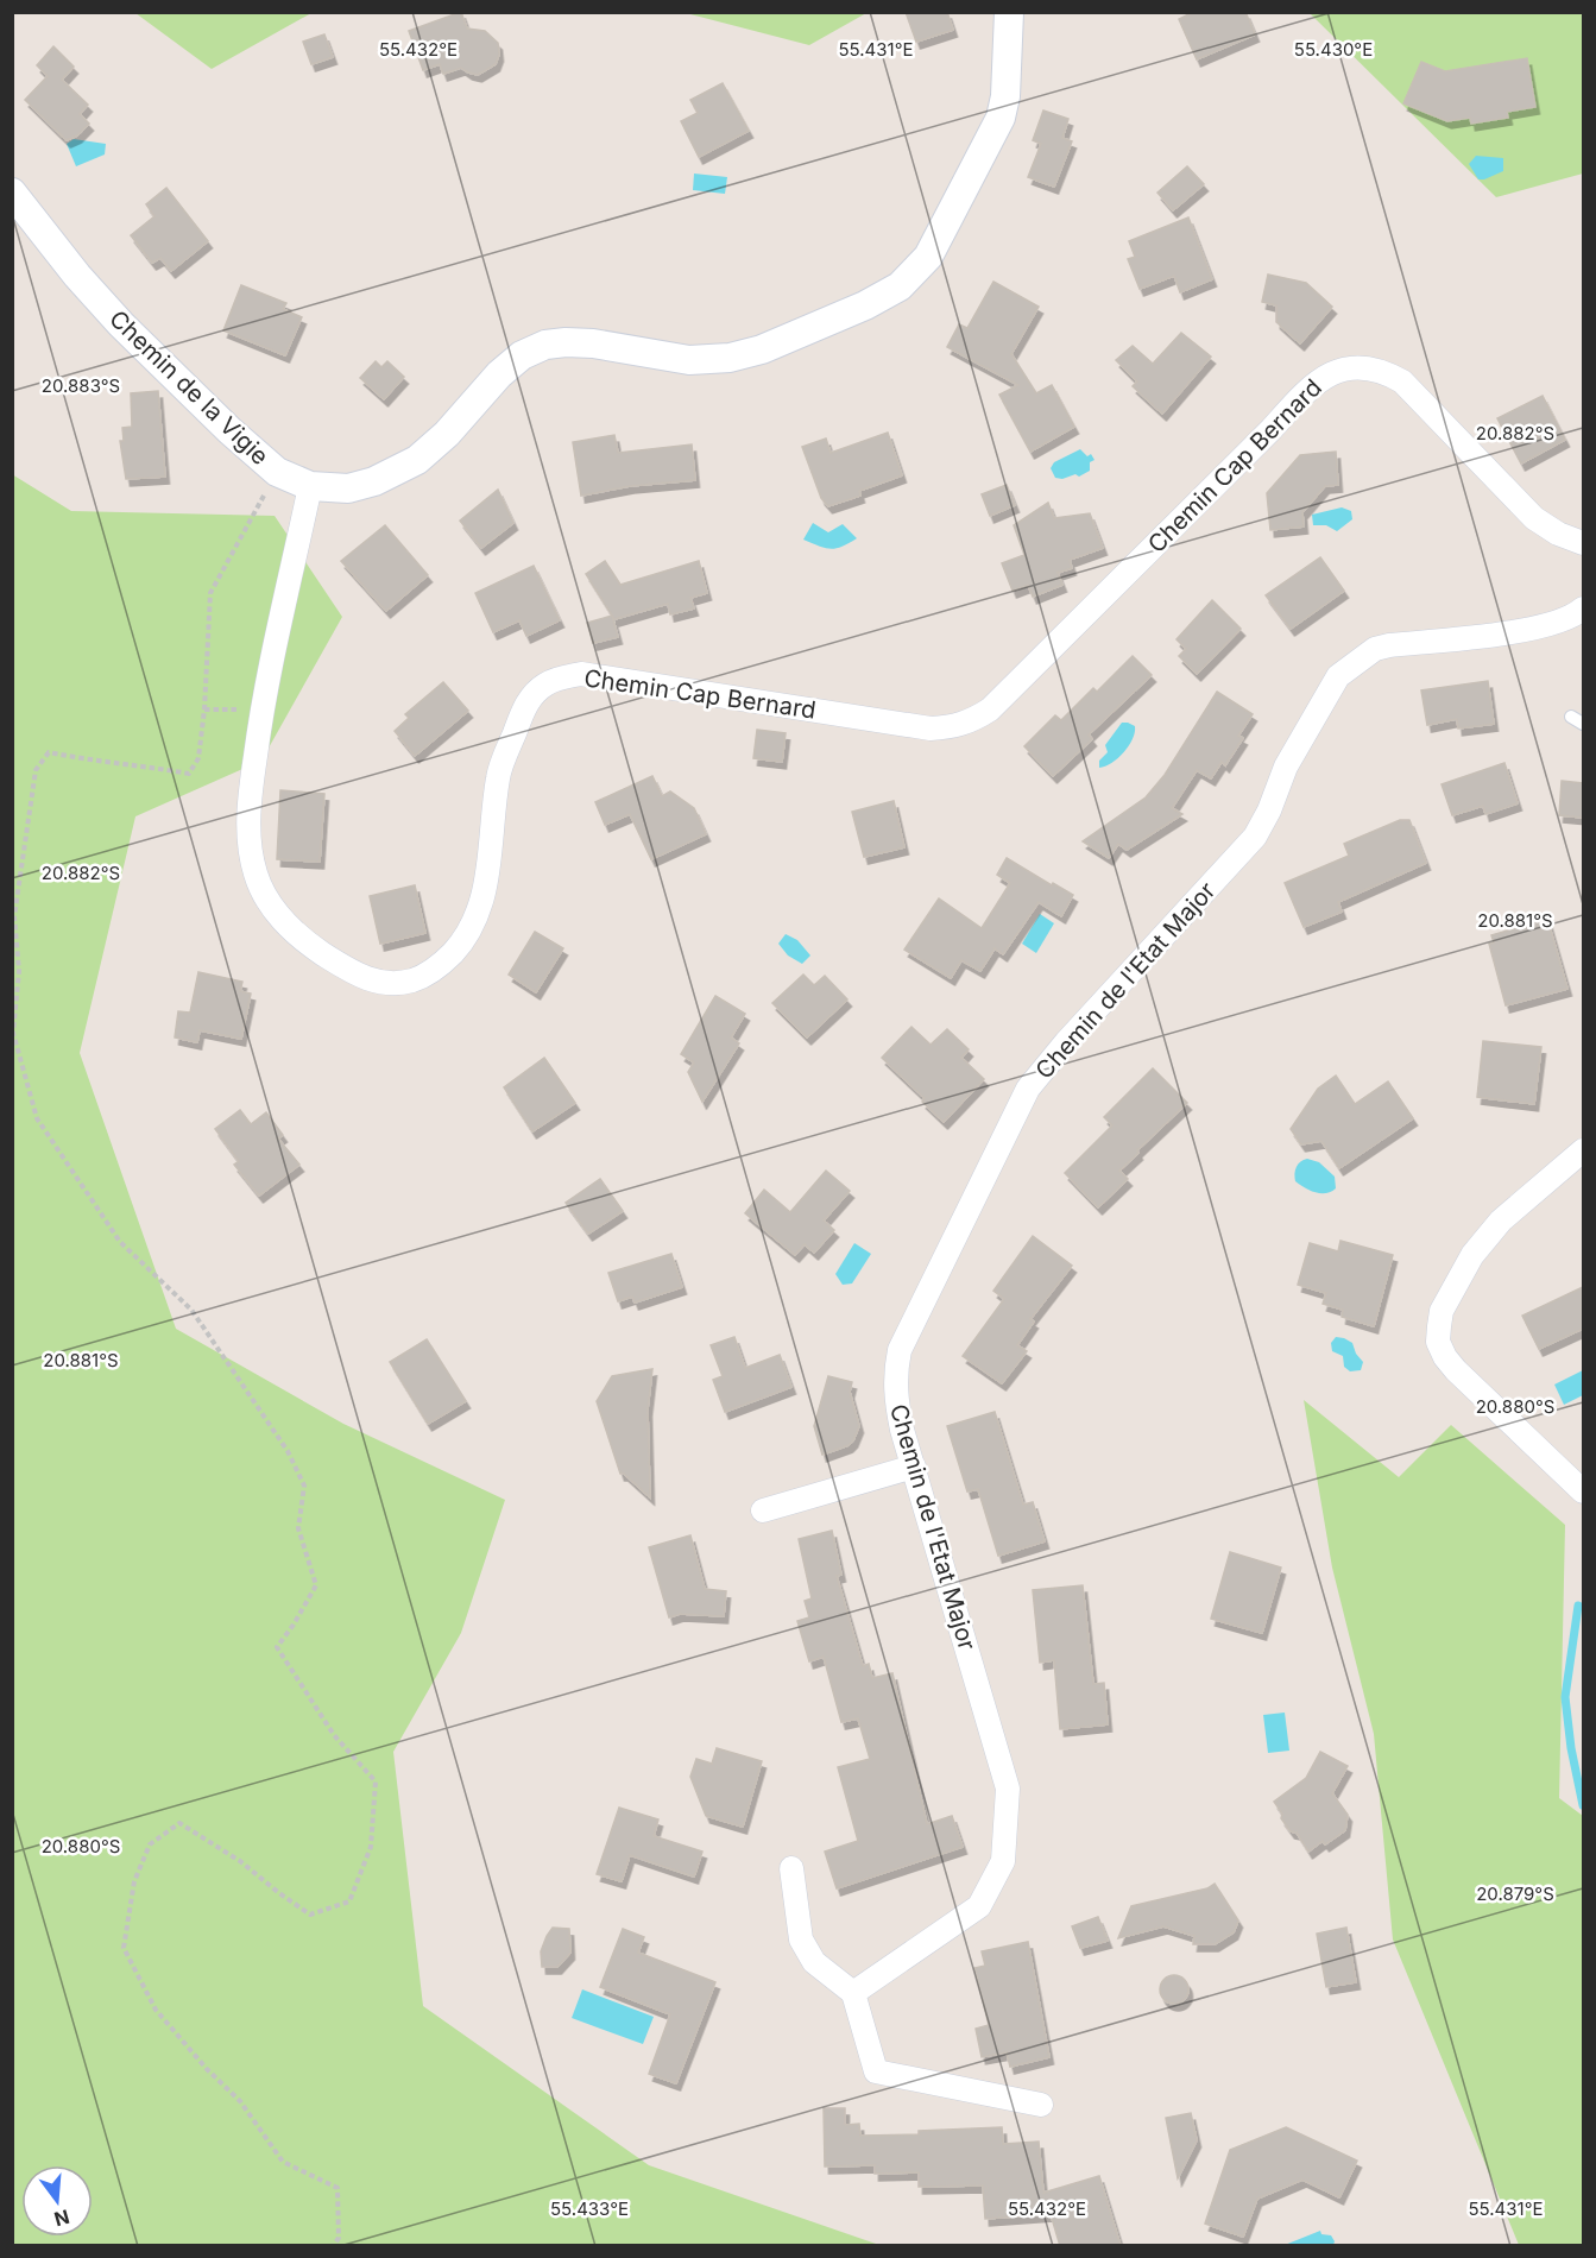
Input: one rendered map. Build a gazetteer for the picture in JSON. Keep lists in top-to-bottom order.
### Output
{
  "streets": {
    "street": ["Chemin de la Vigie", "Chemin Cap Bernard", "Chemin de l'Etat Major"]
  },
  "crossings": [
    ["Chemin de la Vigie", "Chemin Cap Bernard"]
  ],
  "north": "bottom",
  "coordinates": [
    "55.432°E",
    "55.431°E",
    "55.430°E",
    "20.883°S",
    "20.882°S",
    "20.881°S",
    "20.880°S",
    "20.879°S",
    "55.433°E"
  ]
}
